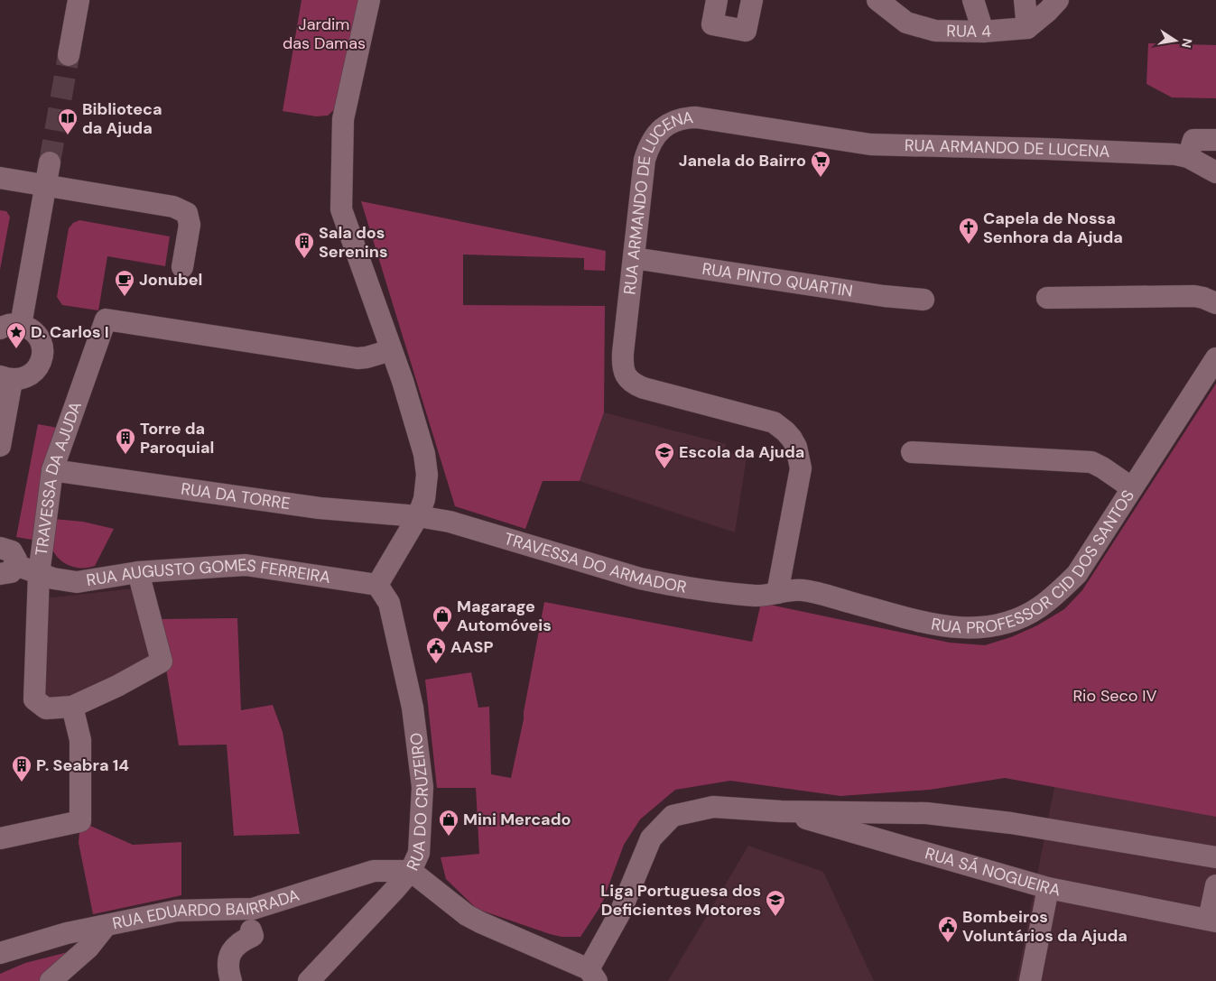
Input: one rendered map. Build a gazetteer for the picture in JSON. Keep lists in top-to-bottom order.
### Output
{
  "streets": {
    "street": [
      "RUA 4",
      "RUA ARMANDO DE LUCENA",
      "RUA PINTO QUARTIN",
      "TRAVESSA DA AJUDA",
      "RUA DA TORRE",
      "RUA PROFESSOR CID DOS SANTOS",
      "TRAVESSA DO ARMADOR",
      "RUA AUGUSTO GOMES FERREIRA",
      "RUA DO CRUZEIRO",
      "RUA SÁ NOGUEIRA",
      "RUA EDUARDO BAIRRADA"
    ]
  },
  "crossings": [
    ["RUA ARMANDO DE LUCENA", "RUA PINTO QUARTIN"],
    ["RUA ARMANDO DE LUCENA", "RUA PROFESSOR CID DOS SANTOS"],
    ["RUA ARMANDO DE LUCENA", "TRAVESSA DO ARMADOR"],
    ["TRAVESSA DA AJUDA", "RUA DA TORRE"],
    ["TRAVESSA DA AJUDA", "RUA AUGUSTO GOMES FERREIRA"],
    ["RUA DA TORRE", "TRAVESSA DO ARMADOR"],
    ["RUA PROFESSOR CID DOS SANTOS", "TRAVESSA DO ARMADOR"],
    ["RUA AUGUSTO GOMES FERREIRA", "RUA DO CRUZEIRO"],
    ["RUA DO CRUZEIRO", "RUA EDUARDO BAIRRADA"]
  ],
  "parks": ["Jardim das Damas", "Rio Seco IV"],
  "places": {
    "library": ["Biblioteca da Ajuda"],
    "supermarket": ["Janela do Bairro"],
    "church": ["Capela de Nossa Senhora da Ajuda"],
    "building": ["Sala dos Serenins", "Torre da Paroquial", "P. Seabra 14"],
    "cafe": ["Jonubel"],
    "place": ["D. Carlos I"],
    "school or university": ["Escola da Ajuda", "Liga Portuguesa dos Deficientes Motores"],
    "shop": ["Magarage Automóveis", "Mini Mercado"],
    "public building": ["AASP", "Bombeiros Voluntários da Ajuda"]
  },
  "north": "right"
}
